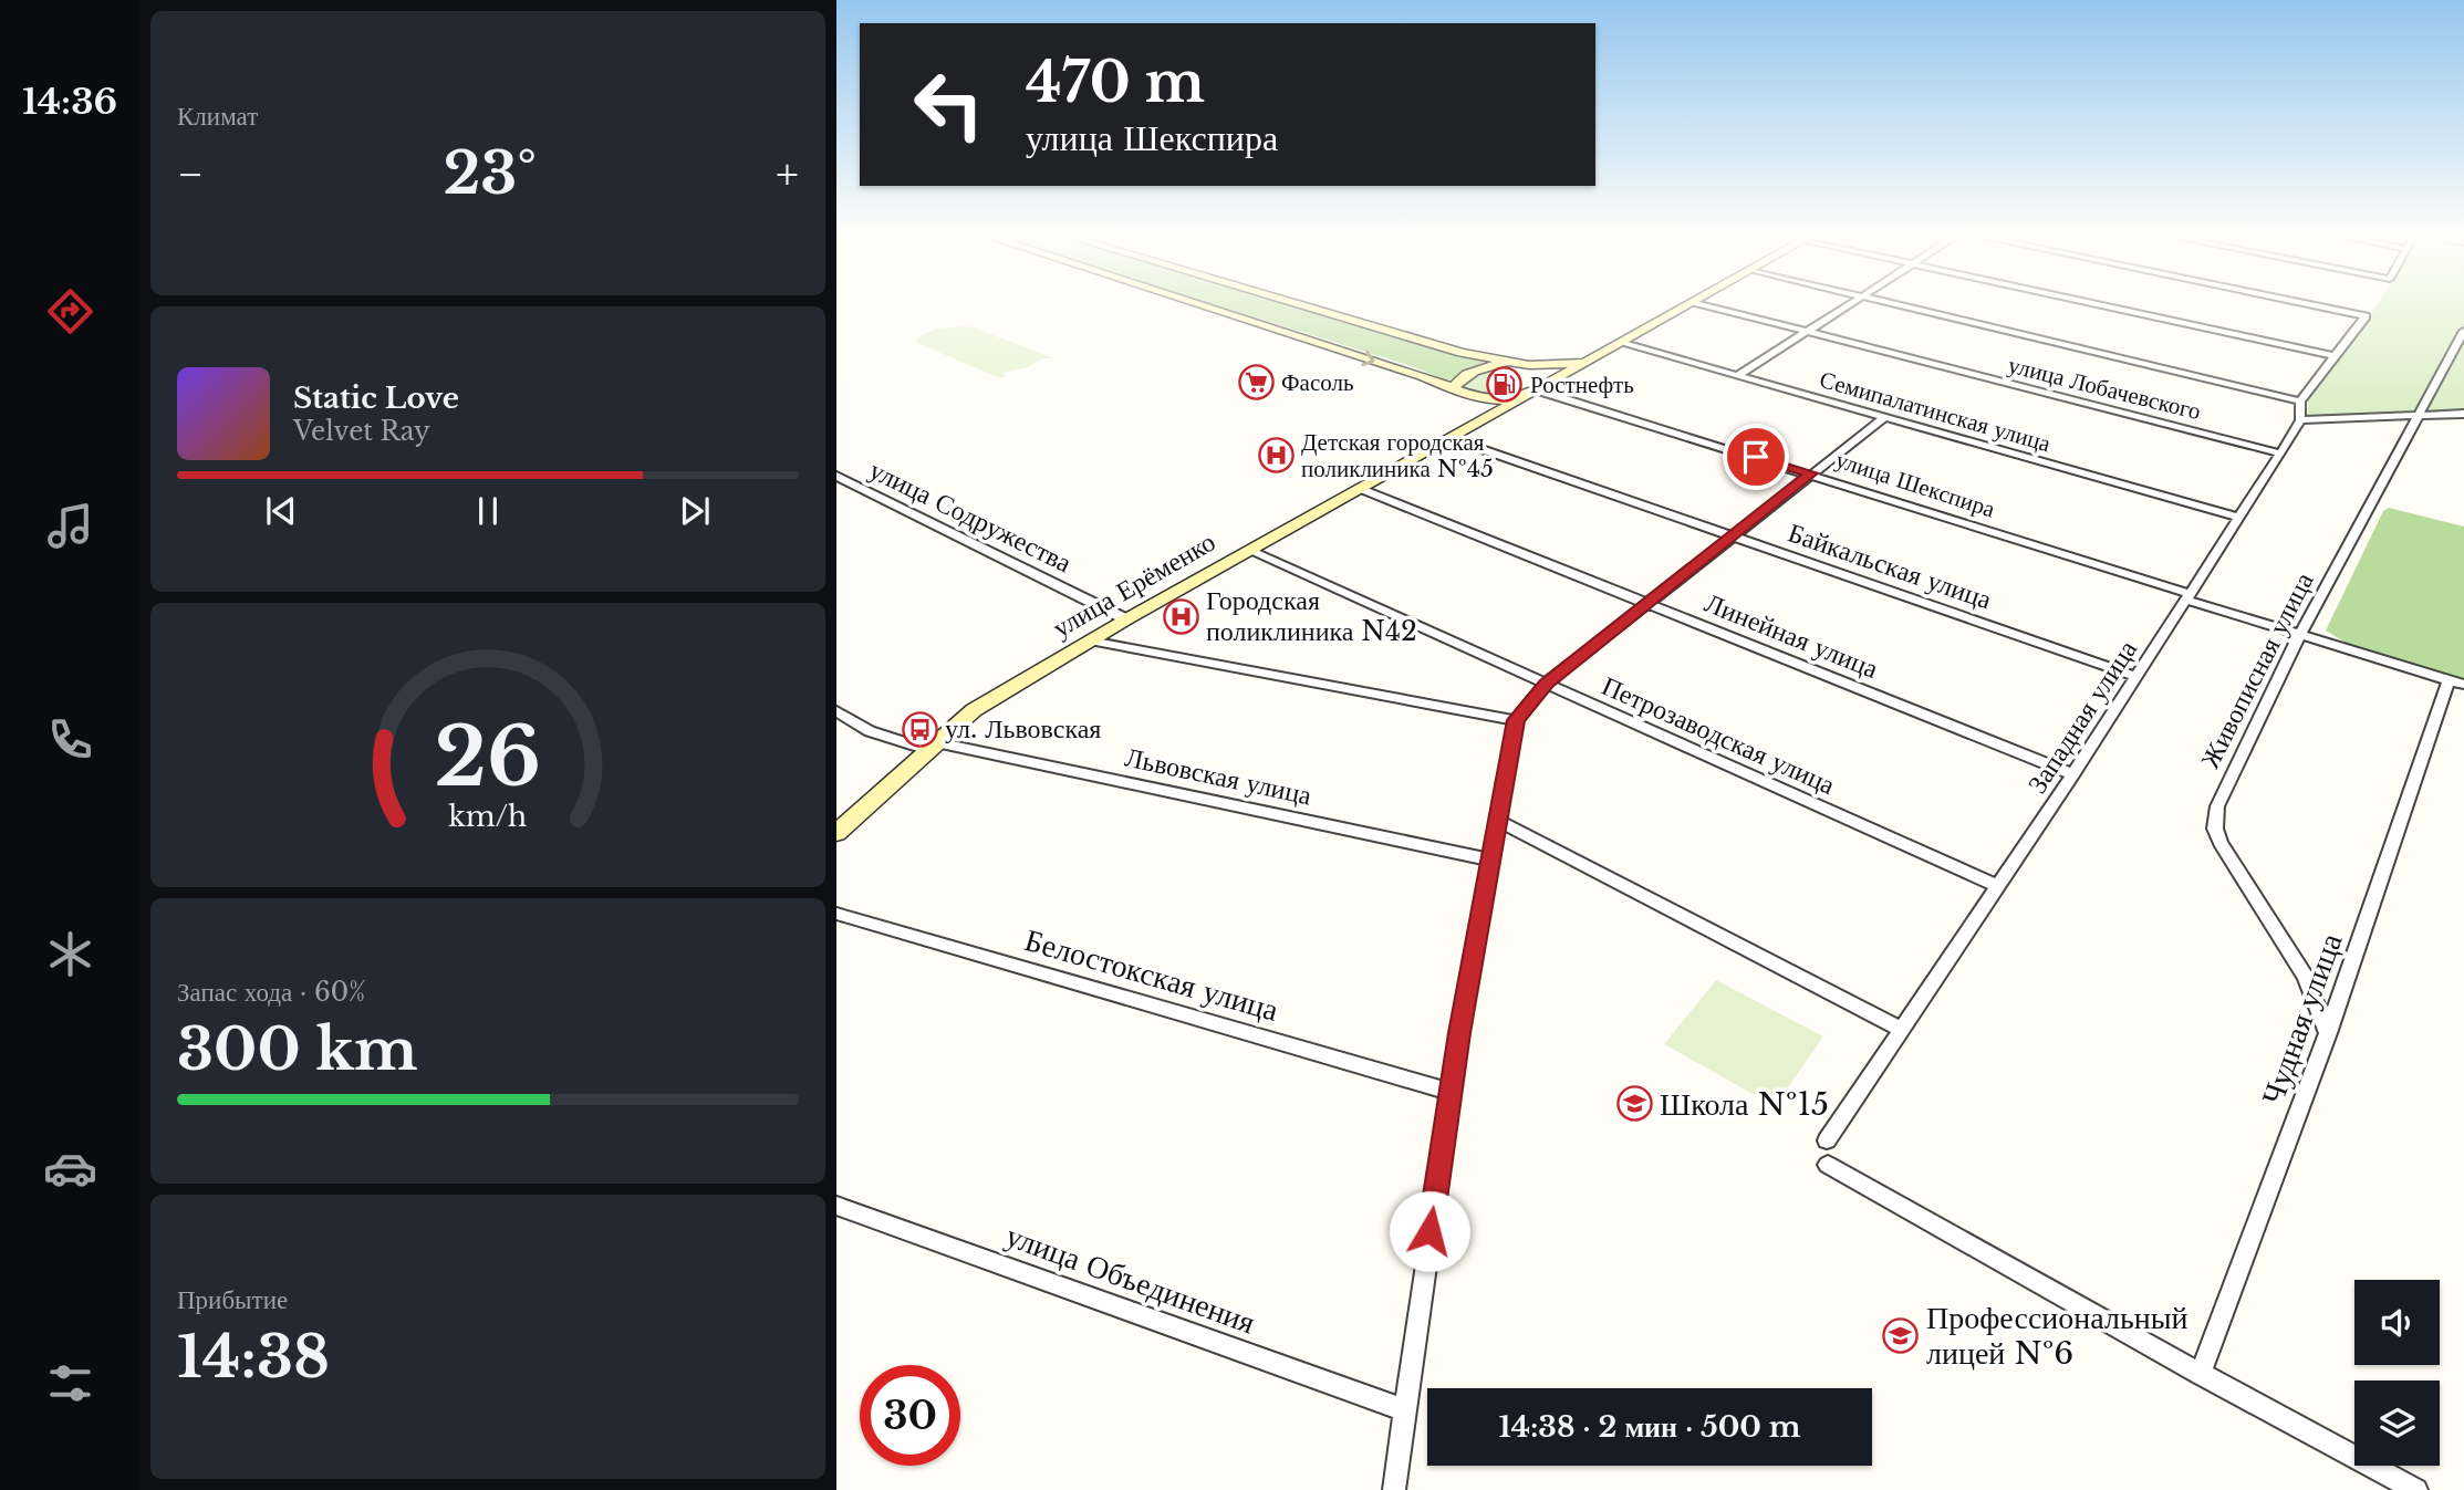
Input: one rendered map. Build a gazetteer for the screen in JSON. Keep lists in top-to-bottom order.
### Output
{
  "streets": {
    "main road": ["улица Ерёменко"],
    "street": [
      "улица Лобачевского",
      "Семипалатинская улица",
      "улица Шекспира",
      "улица Содружества",
      "Байкальская улица",
      "Линейная улица",
      "Живописная улица",
      "Западная улица",
      "Петрозаводская улица",
      "Львовская улица",
      "Белостокская улица",
      "Чудная улица",
      "улица Объединения"
    ]
  },
  "crossings": [
    ["улица Лобачевского", "Западная улица"],
    ["Семипалатинская улица", "улица Ерёменко"],
    ["Семипалатинская улица", "Западная улица"],
    ["улица Шекспира", "улица Ерёменко"],
    ["улица Шекспира", "Живописная улица"],
    ["улица Шекспира", "Западная улица"],
    ["улица Шекспира", "Чудная улица"],
    ["улица Содружества", "улица Ерёменко"],
    ["Байкальская улица", "улица Ерёменко"],
    ["Байкальская улица", "Западная улица"],
    ["улица Ерёменко", "Линейная улица"],
    ["улица Ерёменко", "Петрозаводская улица"],
    ["улица Ерёменко", "Львовская улица"],
    ["Линейная улица", "Западная улица"],
    ["Живописная улица", "Чудная улица"],
    ["Западная улица", "Петрозаводская улица"]
  ],
  "places": {
    "supermarket": ["Фасоль"],
    "fuel station": ["Ростнефть"],
    "hospital": ["Детская городская поликлиника №45", "Городская поликлиника N42"],
    "bus stop": ["ул. Львовская"],
    "school or university": ["Школа №15", "Профессиональный лицей №6"]
  },
  "page": {
    "tabs": "14:36",
    "tile": [
      "Климат",
      ["Запас хода · 60%", "300 km"],
      ["Прибытие", "14:38"]
    ],
    "turn": ["470 m", "улица Шекспира"],
    "heat": ["−", "23°", "+"],
    "song": ["Static Love", "Velvet Ray"],
    "limit": "30",
    "trip": "14:38 · 2 мин · 500 m",
    "gauge": ["26", "km/h"]
  }
}
